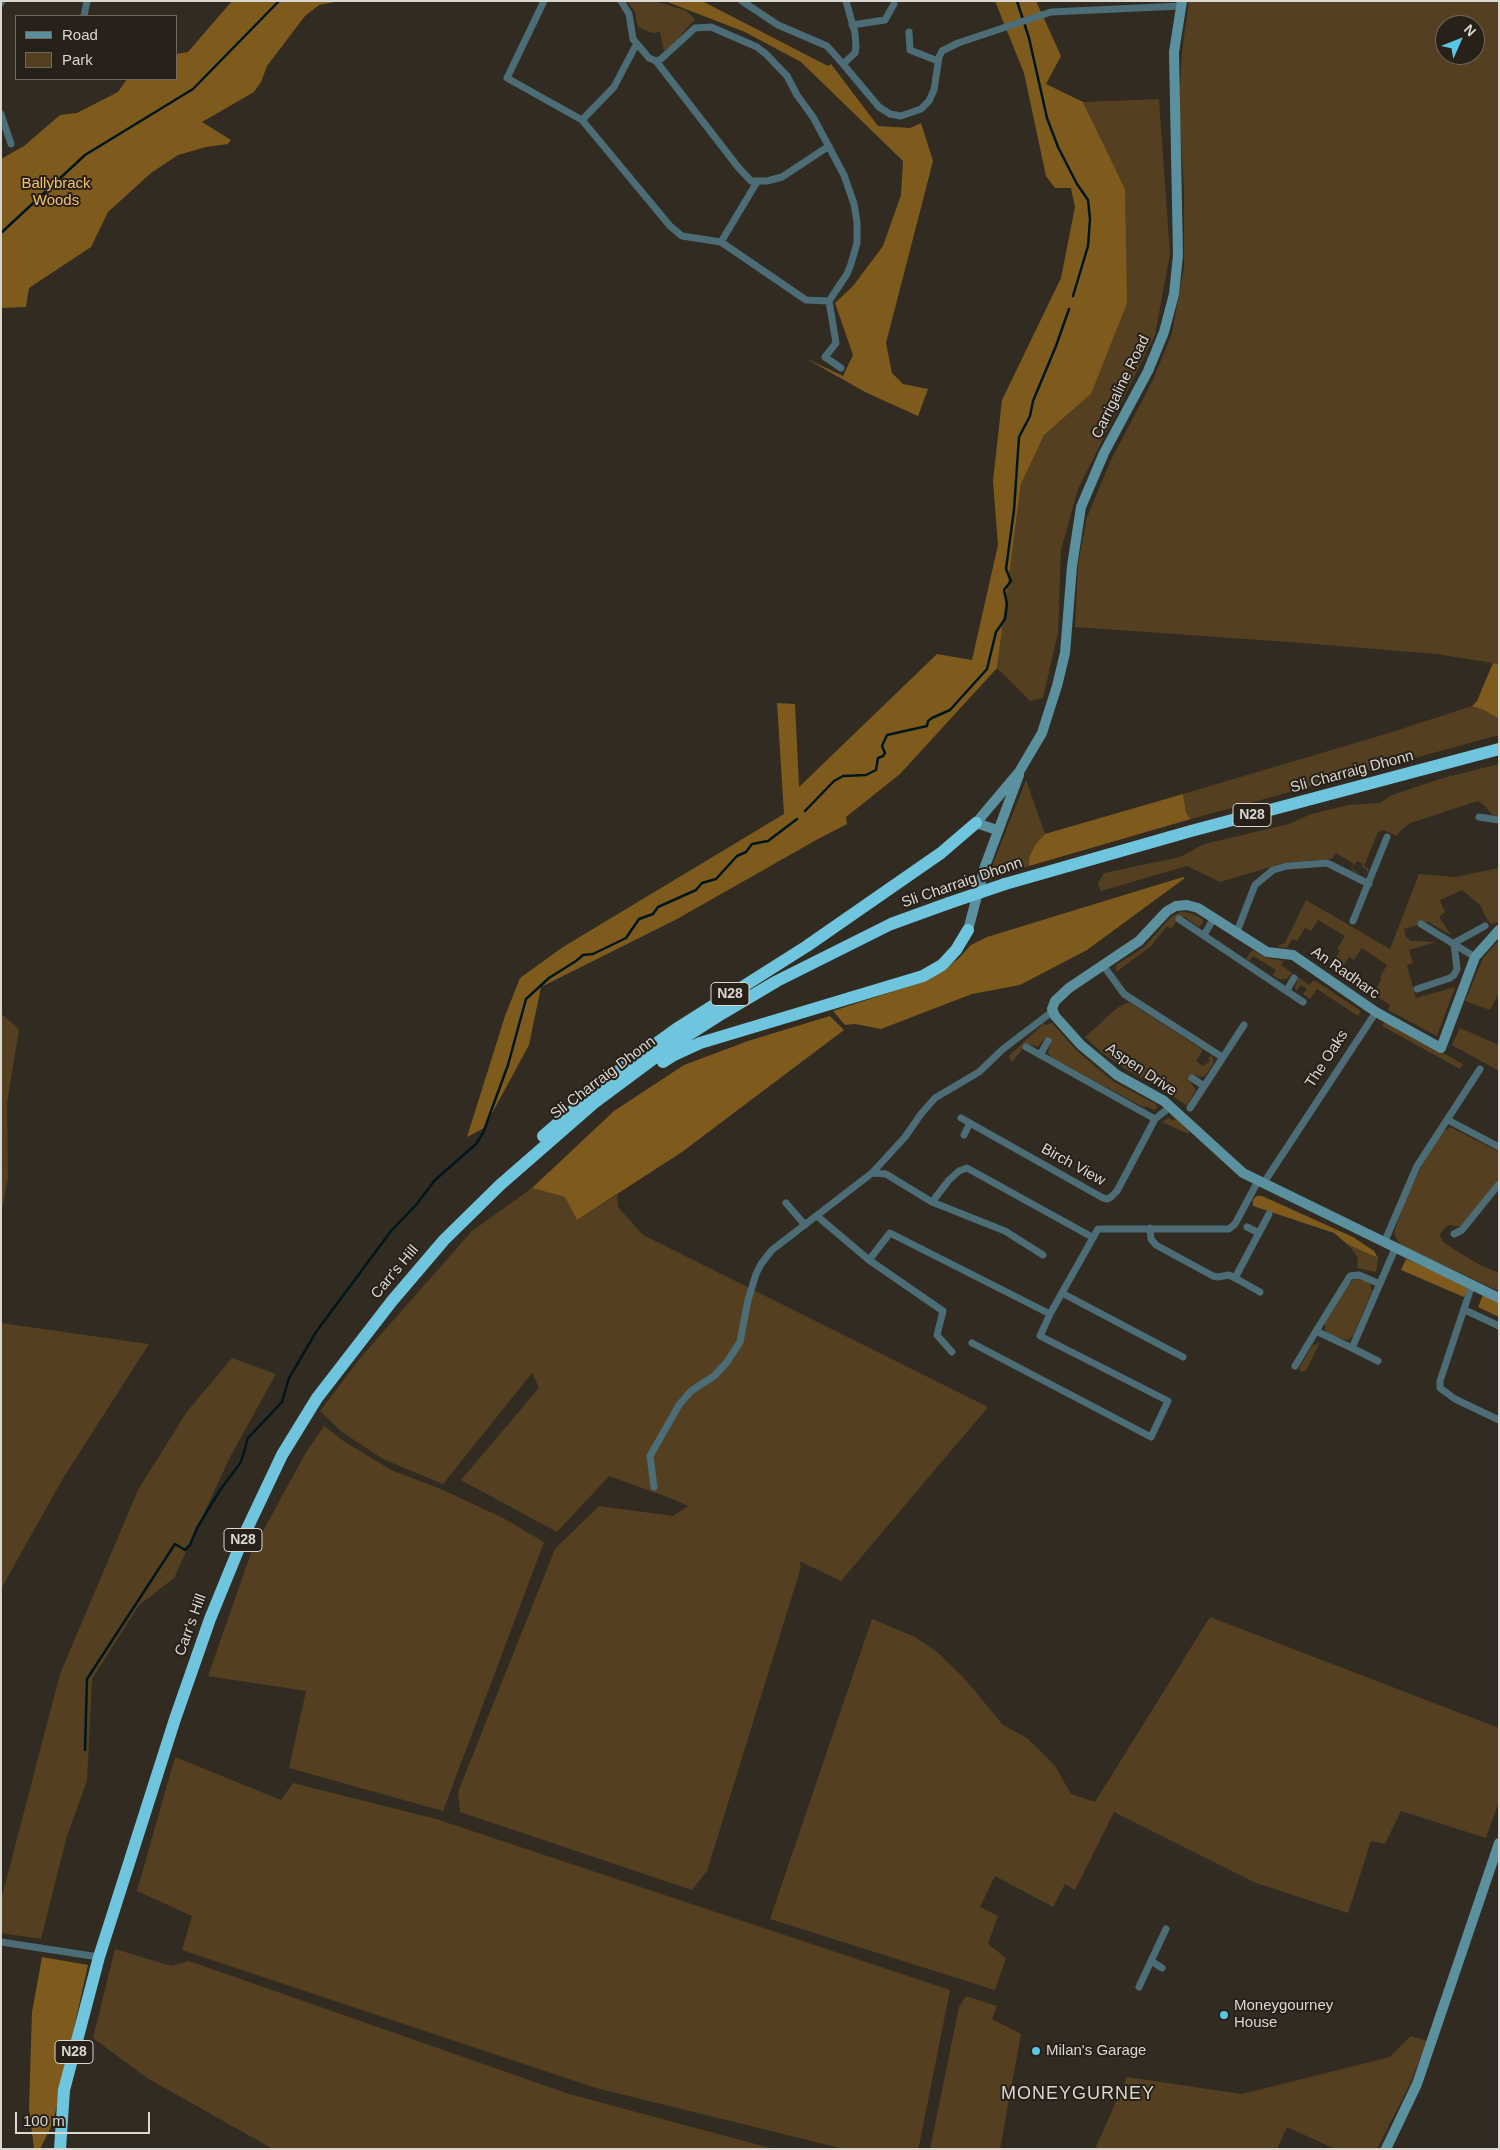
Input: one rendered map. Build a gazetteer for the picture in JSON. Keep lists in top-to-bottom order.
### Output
{
  "streets": {
    "highway": ["Sli Charraig Dhonn", "N28", "Carr's Hill"],
    "street": [
      "Carrigaline Road",
      "An Radharc",
      "The Oaks",
      "Aspen Drive",
      "Birch View"
    ]
  },
  "crossings": [
    ["Carrigaline Road", "N28"],
    ["Sli Charraig Dhonn", "N28"],
    ["Sli Charraig Dhonn", "Carr's Hill"],
    ["N28", "Carr's Hill"],
    ["An Radharc", "The Oaks"],
    ["The Oaks", "Aspen Drive"],
    ["Aspen Drive", "Birch View"]
  ],
  "districts": ["MONEYGURNEY"],
  "parks": ["Ballybrack Woods"],
  "places": ["Moneygourney House", "Milan's Garage"],
  "legend": ["Road", "Park"],
  "scale_bar": "100 m",
  "north": "top right"
}
